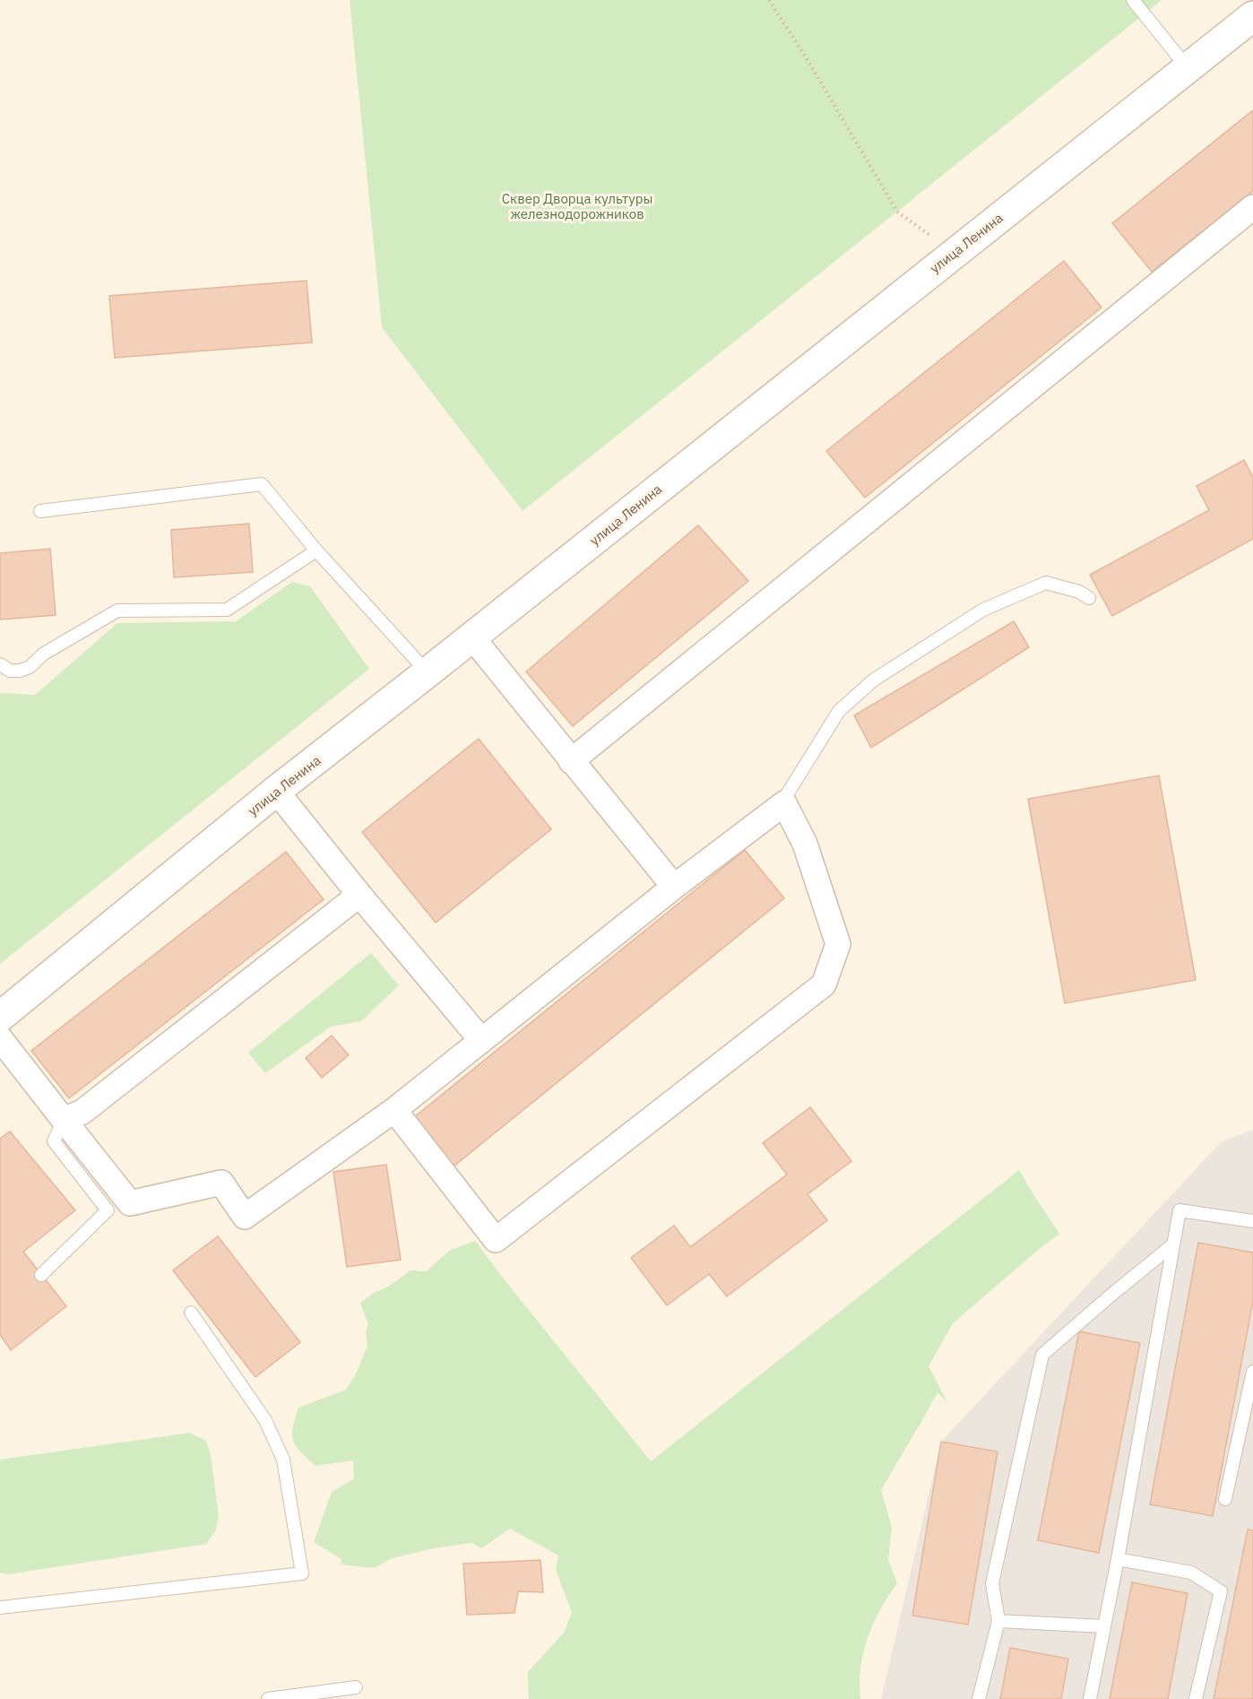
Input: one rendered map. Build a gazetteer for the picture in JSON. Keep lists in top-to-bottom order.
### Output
{
  "streets": {
    "street": ["улица Ленина"]
  },
  "parks": ["Сквер Дворца культуры железнодорожников"]
}
